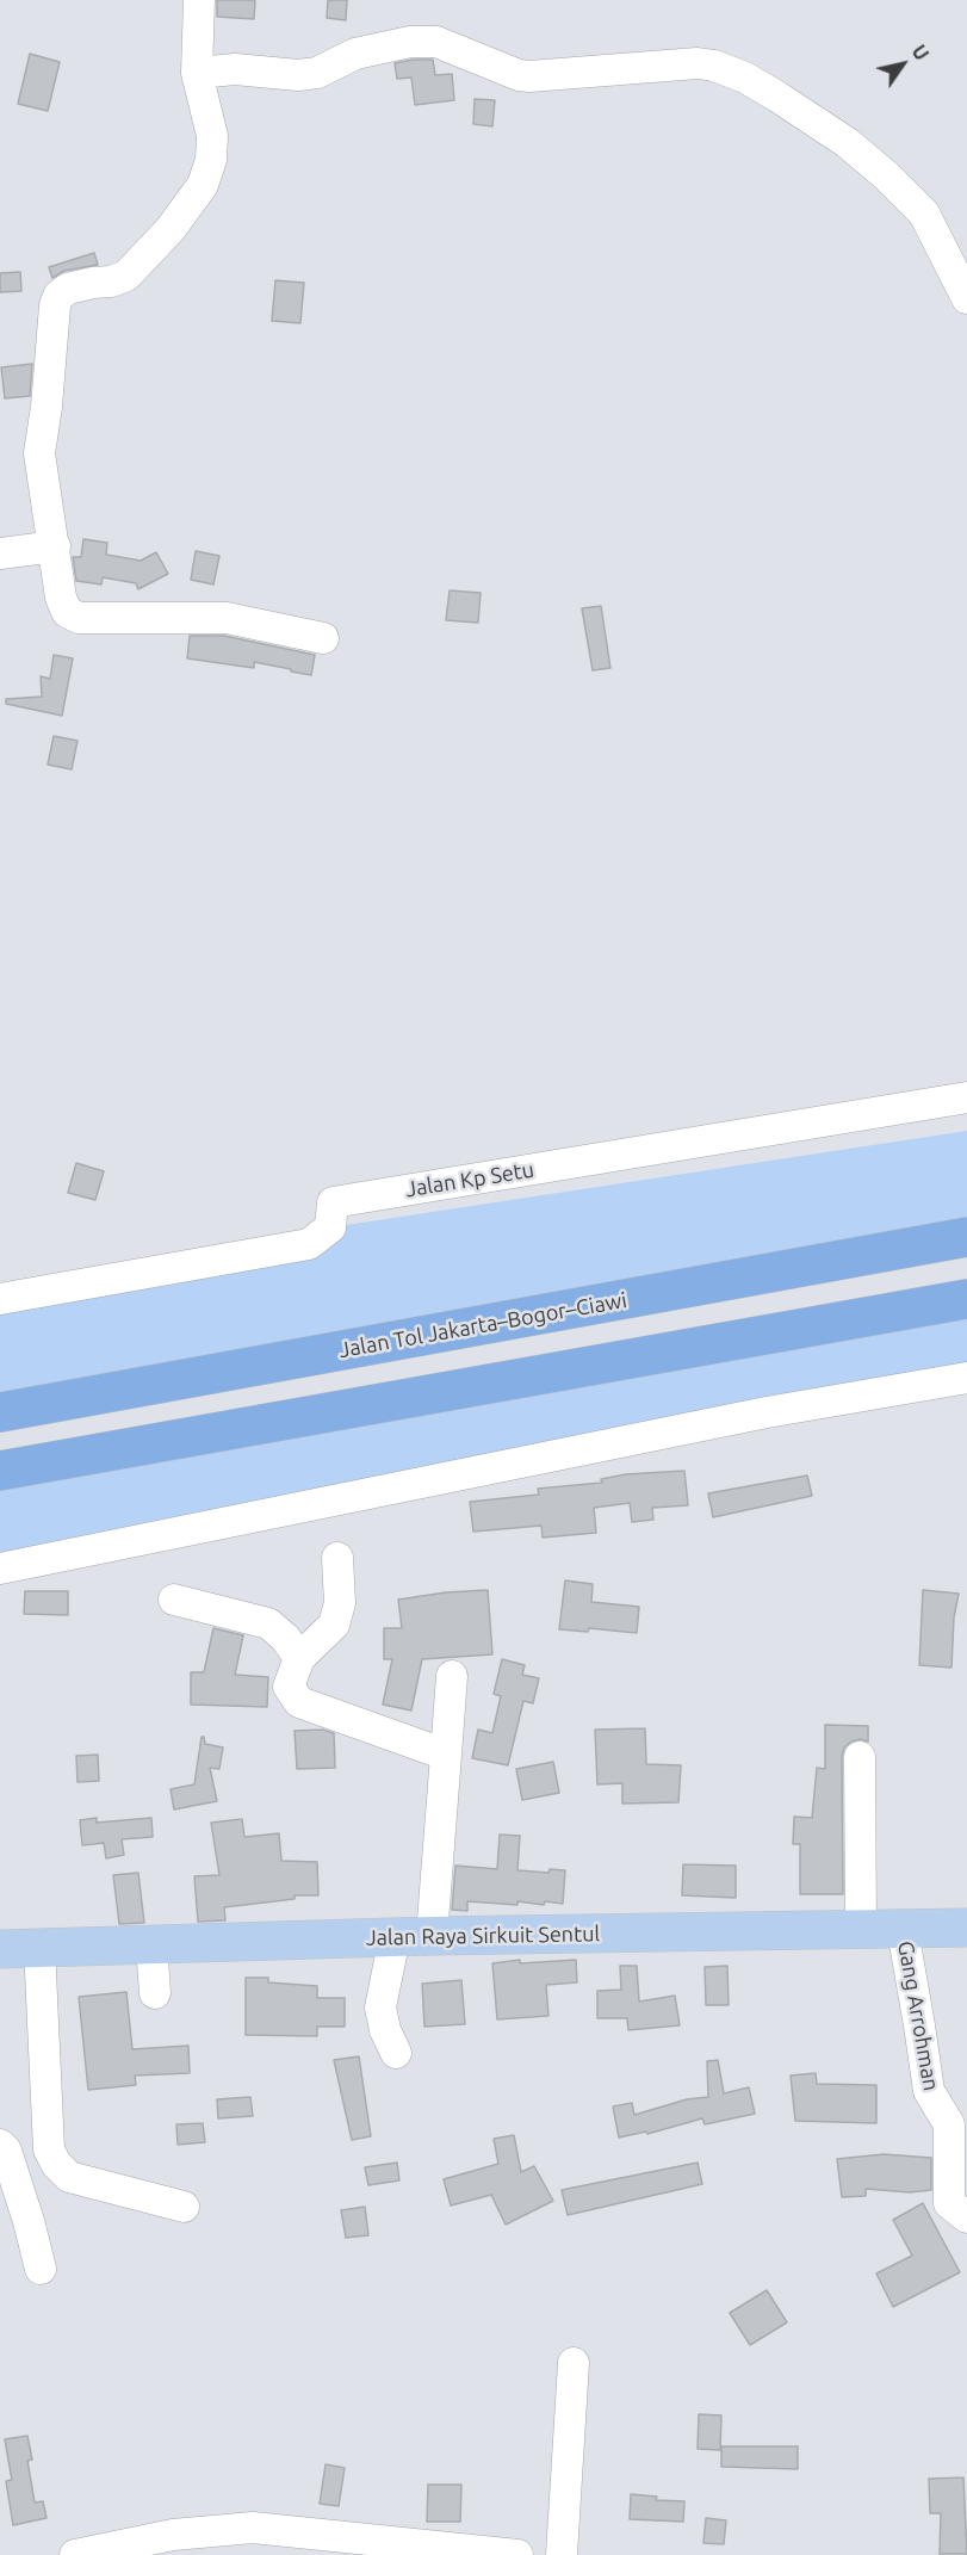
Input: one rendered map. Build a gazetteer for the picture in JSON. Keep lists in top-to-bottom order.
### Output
{
  "streets": {
    "highway": ["Jalan Tol Jakarta–Bogor–Ciawi"],
    "main road": ["Jalan Raya Sirkuit Sentul"],
    "street": ["Jalan Kp Setu", "Gang Arrohman"]
  },
  "crossings": [
    ["Jalan Raya Sirkuit Sentul", "Gang Arrohman"]
  ],
  "north": "top right"
}
